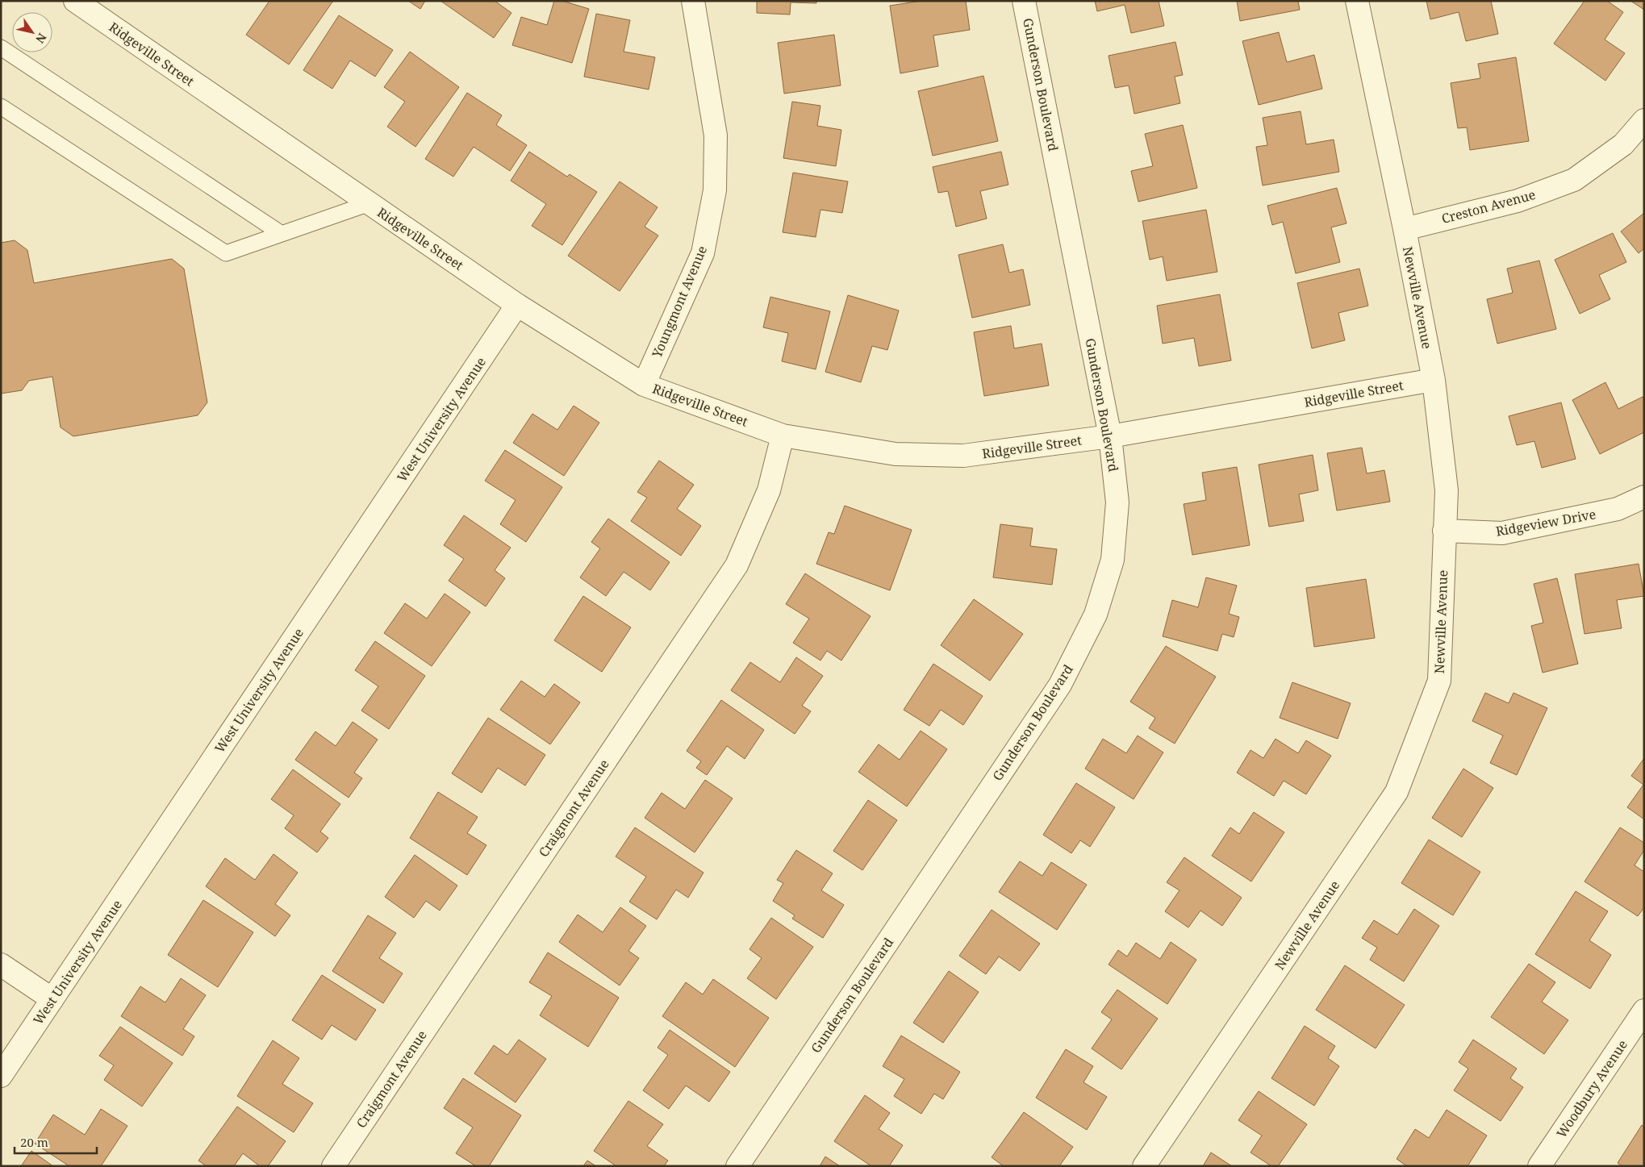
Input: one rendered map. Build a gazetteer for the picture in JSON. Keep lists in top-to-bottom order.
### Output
{
  "streets": {
    "street": [
      "Ridgeville Street",
      "Gunderson Boulevard",
      "Creston Avenue",
      "Newville Avenue",
      "Youngmont Avenue",
      "West University Avenue",
      "Ridgeview Drive",
      "Craigmont Avenue",
      "Woodbury Avenue"
    ]
  },
  "crossings": [
    ["Ridgeville Street", "Gunderson Boulevard"],
    ["Ridgeville Street", "Newville Avenue"],
    ["Ridgeville Street", "Youngmont Avenue"],
    ["Ridgeville Street", "West University Avenue"],
    ["Ridgeville Street", "Craigmont Avenue"],
    ["Creston Avenue", "Newville Avenue"],
    ["Newville Avenue", "Ridgeview Drive"]
  ],
  "scale_bar": "20 m",
  "north": "bottom right"
}
